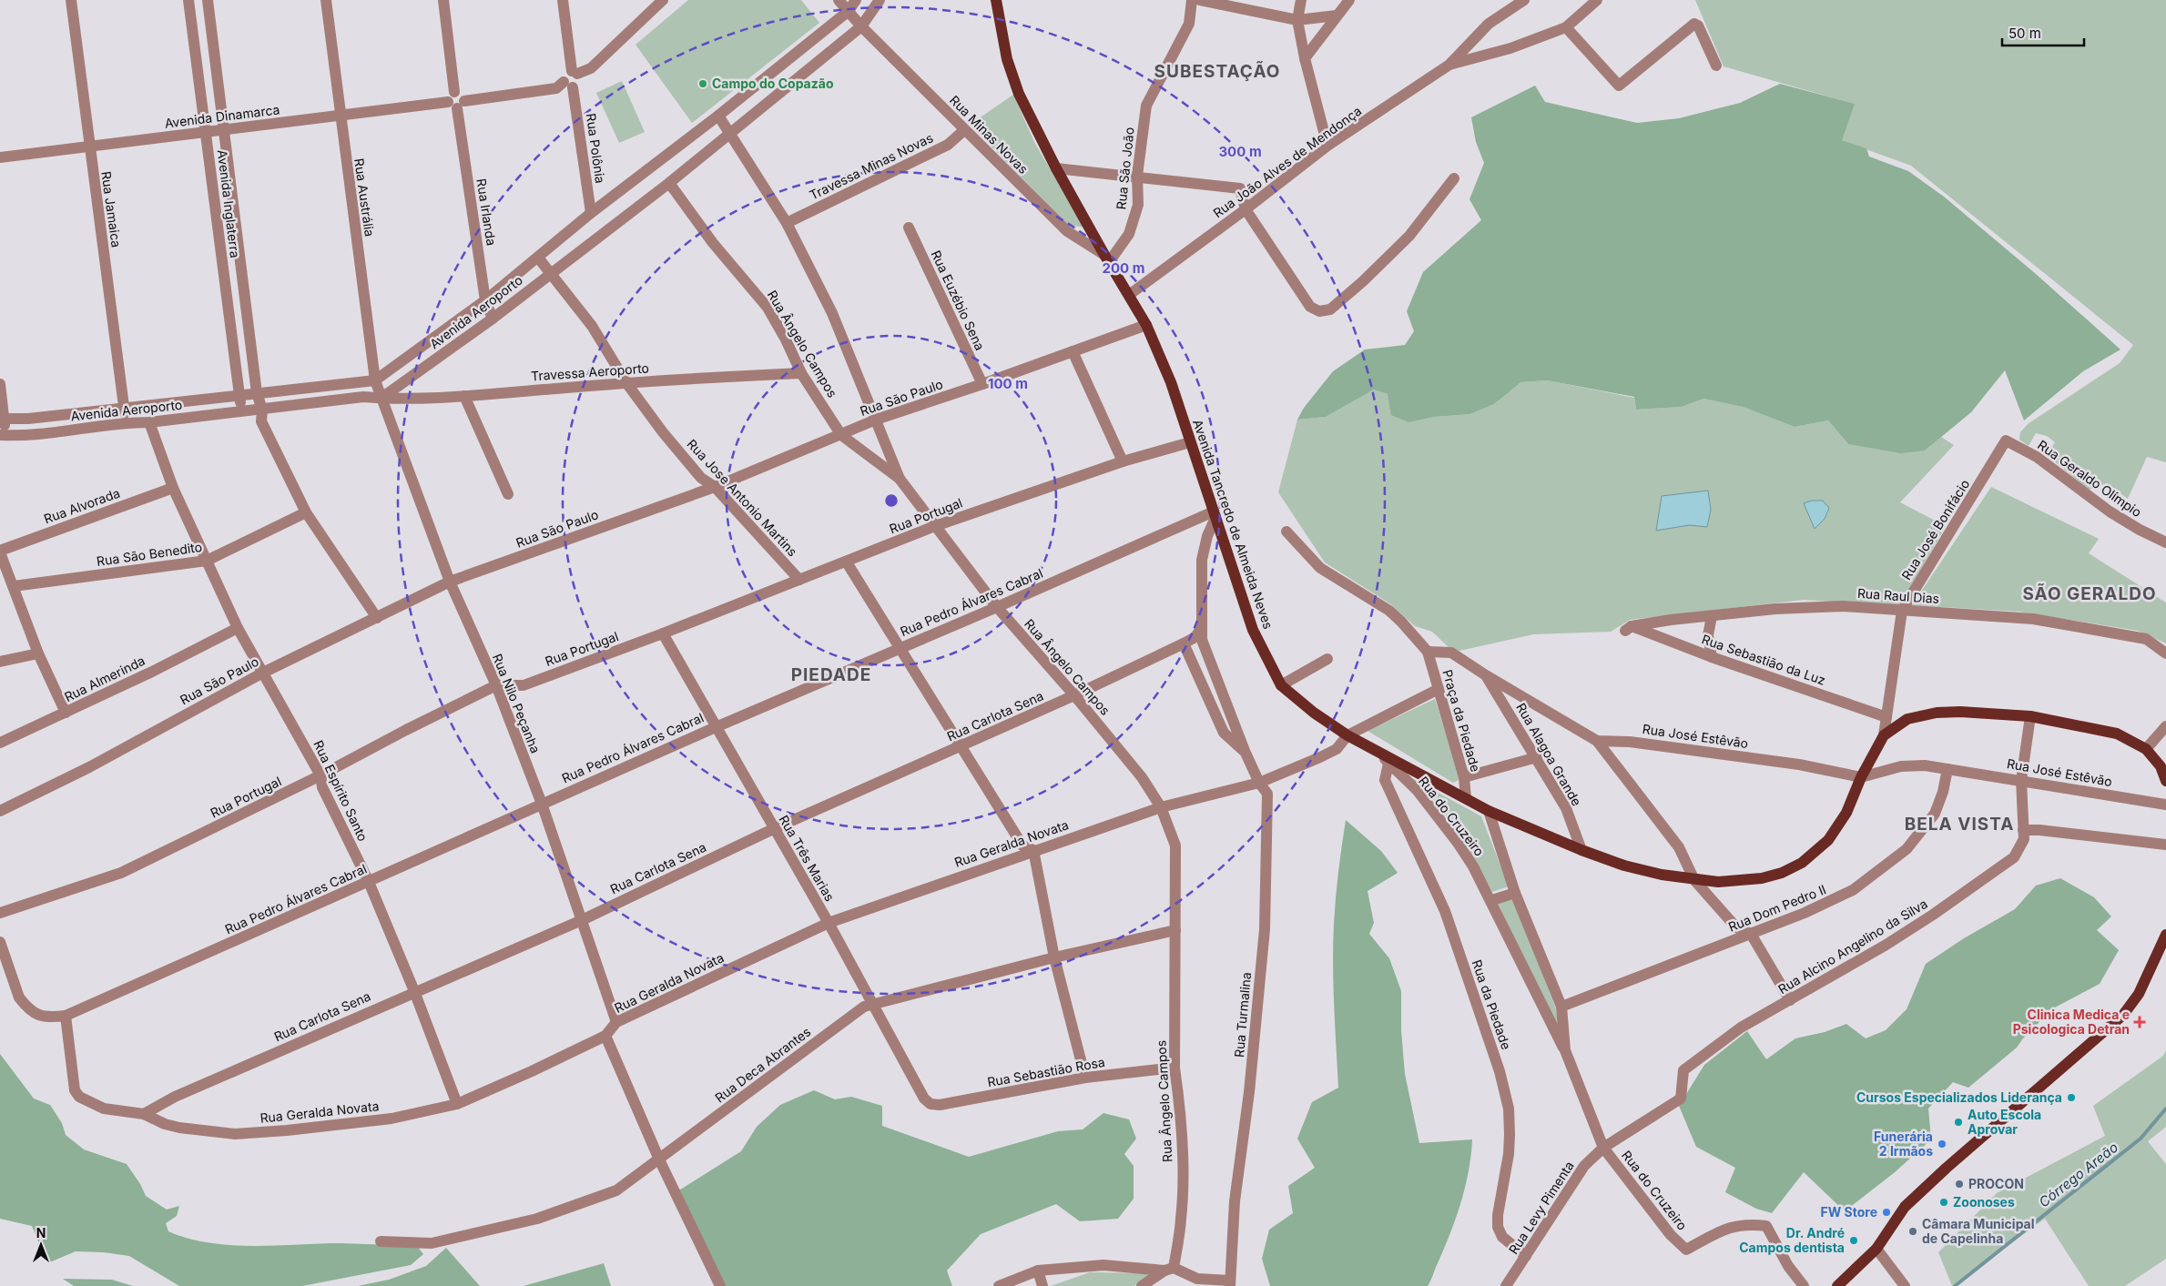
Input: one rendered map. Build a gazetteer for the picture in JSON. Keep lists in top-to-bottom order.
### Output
{
  "streets": {
    "main road": ["Avenida Tancredo de Almeida Neves"],
    "street": [
      "Avenida Dinamarca",
      "Rua Minas Novas",
      "Rua Polônia",
      "Rua João Alves de Mendonça",
      "Travessa Minas Novas",
      "Rua São João",
      "Rua Austrália",
      "Avenida Inglaterra",
      "Rua Jamaica",
      "Rua Irlanda",
      "Rua Euzébio Sena",
      "Avenida Aeroporto",
      "Rua Ângelo Campos",
      "Travessa Aeroporto",
      "Rua São Paulo",
      "Rua Geraldo Olímpio",
      "Rua Jose Antonio Martins",
      "Rua Alvorada",
      "Rua Portugal",
      "Rua José Bonifácio",
      "Rua São Benedito",
      "Rua Raul Dias",
      "Rua Pedro Álvares Cabral",
      "Rua Sebastião da Luz",
      "Rua Almerinda",
      "Rua Nilo Peçanha",
      "Rua Carlota Sena",
      "Praça da Piedade",
      "Rua José Estêvão",
      "Rua Alagoa Grande",
      "Rua Espírito Santo",
      "Rua do Cruzeiro",
      "Rua Geralda Novata",
      "Rua Três Marias",
      "Rua Dom Pedro II",
      "Rua Alcino Angelino da Silva",
      "Rua da Piedade",
      "Rua Turmalina",
      "Rua Deca Abrantes",
      "Rua Sebastião Rosa",
      "Rua Levy Pimenta"
    ]
  },
  "crossings": [
    ["Avenida Dinamarca", "Rua Polônia"],
    ["Avenida Dinamarca", "Rua Austrália"],
    ["Avenida Dinamarca", "Avenida Inglaterra"],
    ["Avenida Dinamarca", "Rua Jamaica"],
    ["Avenida Dinamarca", "Rua Irlanda"],
    ["Rua Minas Novas", "Travessa Minas Novas"],
    ["Rua Minas Novas", "Rua São João"],
    ["Rua Minas Novas", "Avenida Aeroporto"],
    ["Rua Minas Novas", "Avenida Tancredo de Almeida Neves"],
    ["Rua Polônia", "Avenida Aeroporto"],
    ["Rua João Alves de Mendonça", "Avenida Tancredo de Almeida Neves"],
    ["Rua São João", "Avenida Tancredo de Almeida Neves"],
    ["Rua Austrália", "Avenida Aeroporto"],
    ["Rua Austrália", "Travessa Aeroporto"],
    ["Rua Austrália", "Rua Nilo Peçanha"],
    ["Avenida Inglaterra", "Avenida Aeroporto"],
    ["Avenida Inglaterra", "Rua São Paulo"],
    ["Avenida Inglaterra", "Rua São Benedito"],
    ["Rua Jamaica", "Avenida Aeroporto"],
    ["Rua Irlanda", "Avenida Aeroporto"],
    ["Rua Euzébio Sena", "Rua São Paulo"],
    ["Avenida Aeroporto", "Rua Ângelo Campos"],
    ["Avenida Aeroporto", "Travessa Aeroporto"],
    ["Avenida Aeroporto", "Rua Jose Antonio Martins"],
    ["Avenida Aeroporto", "Rua Nilo Peçanha"],
    ["Avenida Aeroporto", "Rua Espírito Santo"],
    ["Rua Ângelo Campos", "Travessa Aeroporto"],
    ["Rua Ângelo Campos", "Rua São Paulo"],
    ["Rua Ângelo Campos", "Rua Portugal"],
    ["Rua Ângelo Campos", "Rua Pedro Álvares Cabral"],
    ["Rua Ângelo Campos", "Rua Carlota Sena"],
    ["Rua Ângelo Campos", "Rua Geralda Novata"],
    ["Rua Ângelo Campos", "Rua Deca Abrantes"],
    ["Rua Ângelo Campos", "Rua Sebastião Rosa"],
    ["Travessa Aeroporto", "Rua Jose Antonio Martins"],
    ["Travessa Aeroporto", "Rua Nilo Peçanha"],
    ["Rua São Paulo", "Rua Jose Antonio Martins"],
    ["Rua São Paulo", "Avenida Tancredo de Almeida Neves"],
    ["Rua São Paulo", "Rua Nilo Peçanha"],
    ["Rua São Paulo", "Rua Espírito Santo"],
    ["Rua Geraldo Olímpio", "Rua José Bonifácio"],
    ["Rua Jose Antonio Martins", "Rua Portugal"],
    ["Rua Alvorada", "Rua Almerinda"],
    ["Rua Alvorada", "Rua Espírito Santo"],
    ["Rua Portugal", "Avenida Tancredo de Almeida Neves"],
    ["Rua Portugal", "Rua Nilo Peçanha"],
    ["Rua Portugal", "Rua Espírito Santo"],
    ["Rua Portugal", "Rua Três Marias"],
    ["Avenida Tancredo de Almeida Neves", "Rua José Bonifácio"],
    ["Avenida Tancredo de Almeida Neves", "Rua Pedro Álvares Cabral"],
    ["Avenida Tancredo de Almeida Neves", "Praça da Piedade"],
    ["Avenida Tancredo de Almeida Neves", "Rua José Estêvão"],
    ["Avenida Tancredo de Almeida Neves", "Rua Alagoa Grande"],
    ["Avenida Tancredo de Almeida Neves", "Rua do Cruzeiro"],
    ["Avenida Tancredo de Almeida Neves", "Rua Geralda Novata"],
    ["Avenida Tancredo de Almeida Neves", "Rua Alcino Angelino da Silva"],
    ["Avenida Tancredo de Almeida Neves", "Rua Turmalina"],
    ["Rua José Bonifácio", "Rua Raul Dias"],
    ["Rua José Bonifácio", "Rua Sebastião da Luz"],
    ["Rua São Benedito", "Rua Almerinda"],
    ["Rua São Benedito", "Rua Espírito Santo"],
    ["Rua Raul Dias", "Rua Sebastião da Luz"],
    ["Rua Pedro Álvares Cabral", "Rua Nilo Peçanha"],
    ["Rua Pedro Álvares Cabral", "Rua Espírito Santo"],
    ["Rua Pedro Álvares Cabral", "Rua Geralda Novata"],
    ["Rua Pedro Álvares Cabral", "Rua Três Marias"],
    ["Rua Pedro Álvares Cabral", "Rua Turmalina"],
    ["Rua Almerinda", "Rua Espírito Santo"],
    ["Rua Nilo Peçanha", "Rua Carlota Sena"],
    ["Rua Nilo Peçanha", "Rua Geralda Novata"],
    ["Rua Carlota Sena", "Rua Espírito Santo"],
    ["Rua Carlota Sena", "Rua Geralda Novata"],
    ["Rua Carlota Sena", "Rua Três Marias"],
    ["Rua Carlota Sena", "Rua Turmalina"],
    ["Praça da Piedade", "Rua José Estêvão"],
    ["Praça da Piedade", "Rua Geralda Novata"],
    ["Rua José Estêvão", "Rua Alagoa Grande"],
    ["Rua José Estêvão", "Rua Dom Pedro II"],
    ["Rua José Estêvão", "Rua Alcino Angelino da Silva"],
    ["Rua Espírito Santo", "Rua Geralda Novata"],
    ["Rua do Cruzeiro", "Rua Dom Pedro II"],
    ["Rua do Cruzeiro", "Rua Alcino Angelino da Silva"],
    ["Rua do Cruzeiro", "Rua da Piedade"],
    ["Rua do Cruzeiro", "Rua Levy Pimenta"],
    ["Rua Geralda Novata", "Rua Três Marias"],
    ["Rua Geralda Novata", "Rua Turmalina"],
    ["Rua Três Marias", "Rua Deca Abrantes"],
    ["Rua Três Marias", "Rua Sebastião Rosa"],
    ["Rua Alcino Angelino da Silva", "Rua Levy Pimenta"],
    ["Rua da Piedade", "Rua Levy Pimenta"]
  ],
  "districts": [
    "SUBESTAÇÃO",
    "SÃO GERALDO",
    "PIEDADE",
    "BELA VISTA"
  ],
  "water": ["Córrego Areão"],
  "places": {
    "other": [
      "Campo do Copazão",
      "Cursos Especializados Liderança",
      "Auto Escola Aprovar",
      "Funerária 2 Irmãos",
      "PROCON",
      "Zoonoses",
      "FW Store",
      "Câmara Municipal de Capelinha",
      "Dr. André Campos dentista"
    ],
    "health": ["Clinica Medica e Psicologica Detran"]
  },
  "scale_bar": "50 m",
  "north": "top",
  "rings": ["300 m", "200 m", "100 m"]
}
